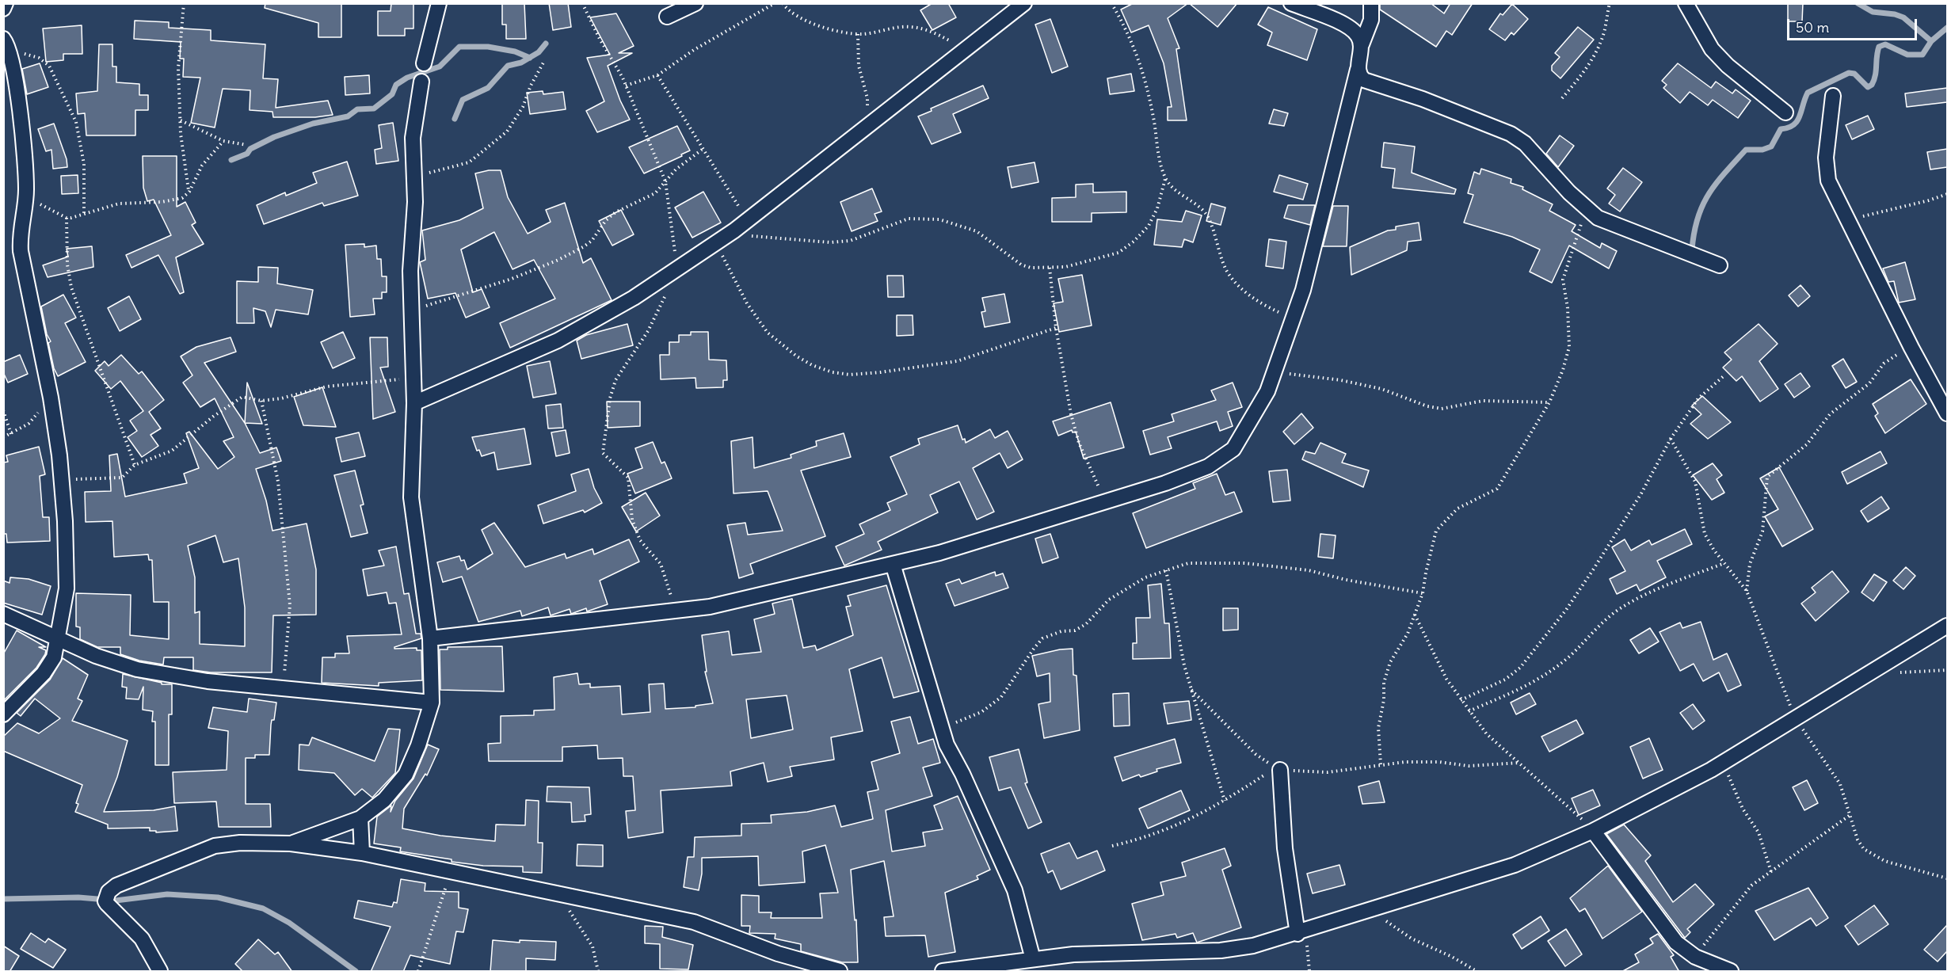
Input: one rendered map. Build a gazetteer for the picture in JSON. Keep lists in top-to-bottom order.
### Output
{
  "scale_bar": "50 m"
}
